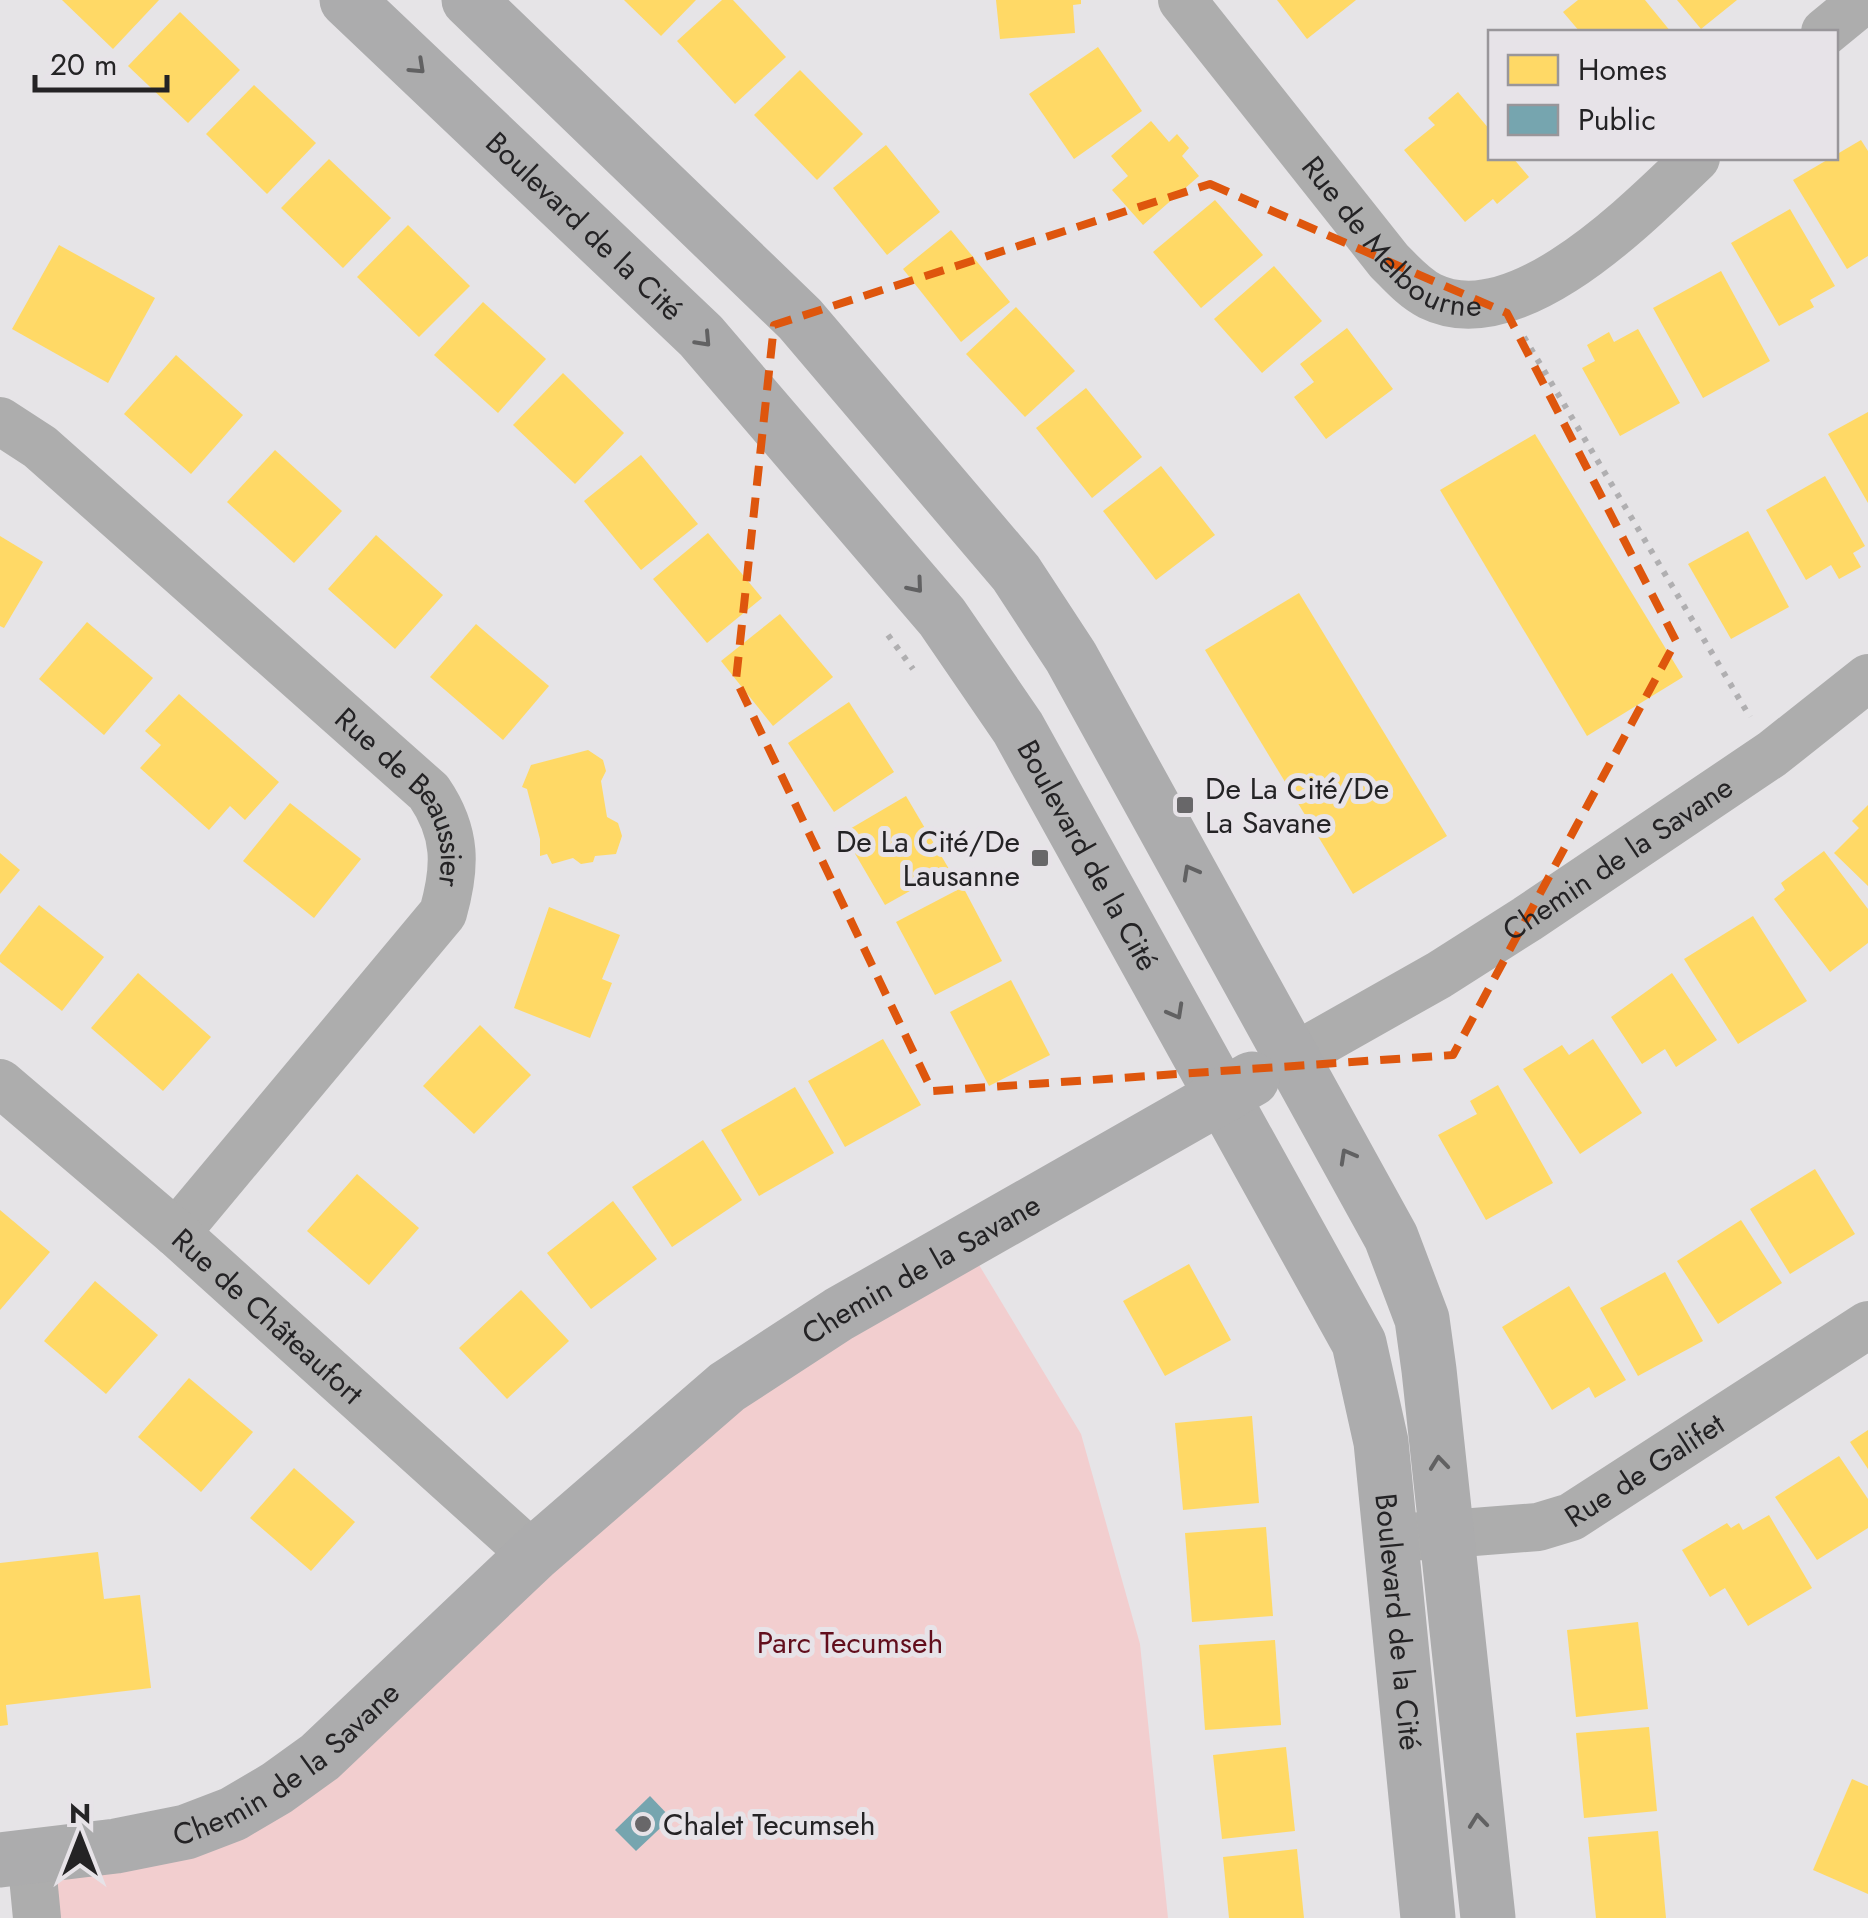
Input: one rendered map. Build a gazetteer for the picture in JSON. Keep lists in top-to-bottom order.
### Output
{
  "streets": {
    "street": [
      "Rue de Melbourne",
      "Boulevard de la Cité",
      "Rue de Beaussier",
      "Chemin de la Savane",
      "Rue de Châteaufort",
      "Rue de Galifet"
    ]
  },
  "crossings": [
    ["Boulevard de la Cité", "Chemin de la Savane"],
    ["Boulevard de la Cité", "Rue de Galifet"],
    ["Rue de Beaussier", "Rue de Châteaufort"],
    ["Chemin de la Savane", "Rue de Châteaufort"]
  ],
  "parks": ["Parc Tecumseh"],
  "places": {
    "transit": ["De La Cité/De La Savane", "De La Cité/De Lausanne"],
    "other": ["Chalet Tecumseh"]
  },
  "legend": ["Homes", "Public"],
  "scale_bar": "20 m",
  "north": "top"
}
